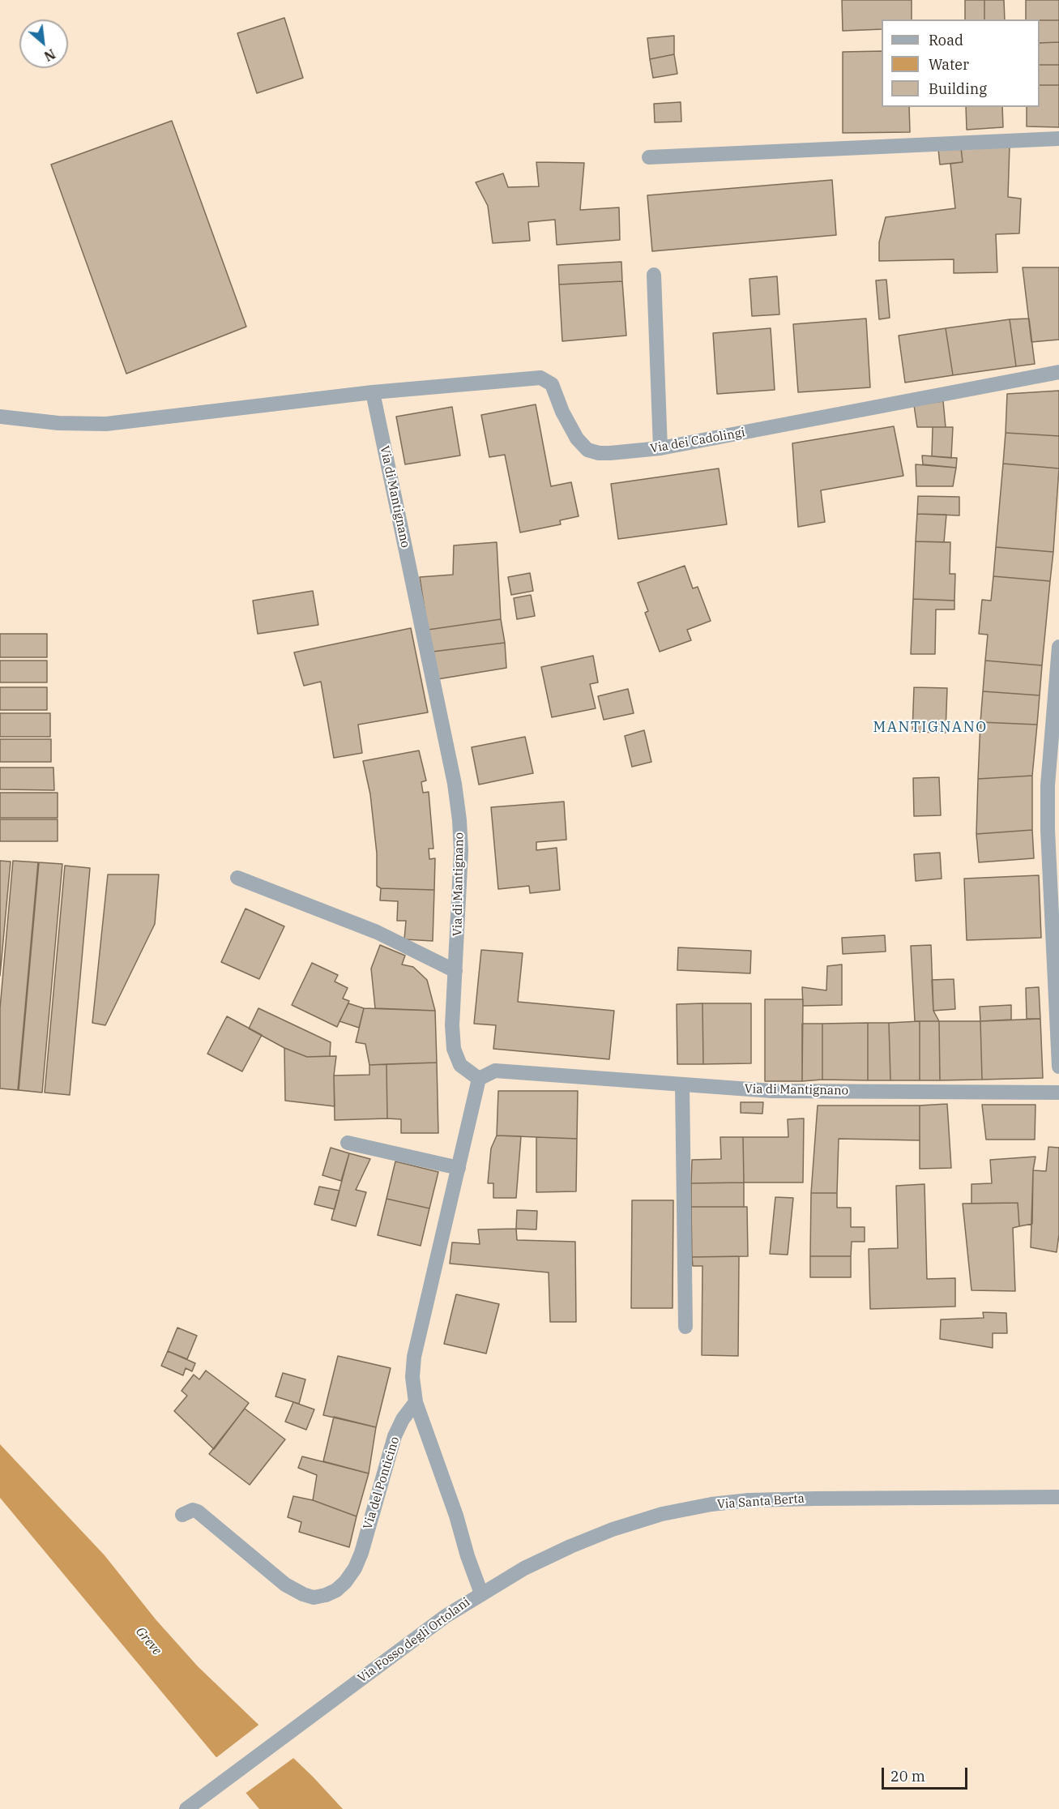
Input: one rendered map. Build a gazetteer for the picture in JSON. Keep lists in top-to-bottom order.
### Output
{
  "streets": {
    "street": [
      "Via dei Cadolingi",
      "Via di Mantignano",
      "Via del Ponticino",
      "Via Santa Berta",
      "Via Fosso degli Ortolani"
    ]
  },
  "crossings": [
    ["Via dei Cadolingi", "Via di Mantignano"],
    ["Via del Ponticino", "Via Fosso degli Ortolani"],
    ["Via Santa Berta", "Via Fosso degli Ortolani"]
  ],
  "districts": ["MANTIGNANO"],
  "water": ["Greve"],
  "legend": ["Road", "Water", "Building"],
  "scale_bar": "20 m",
  "north": "bottom right"
}
